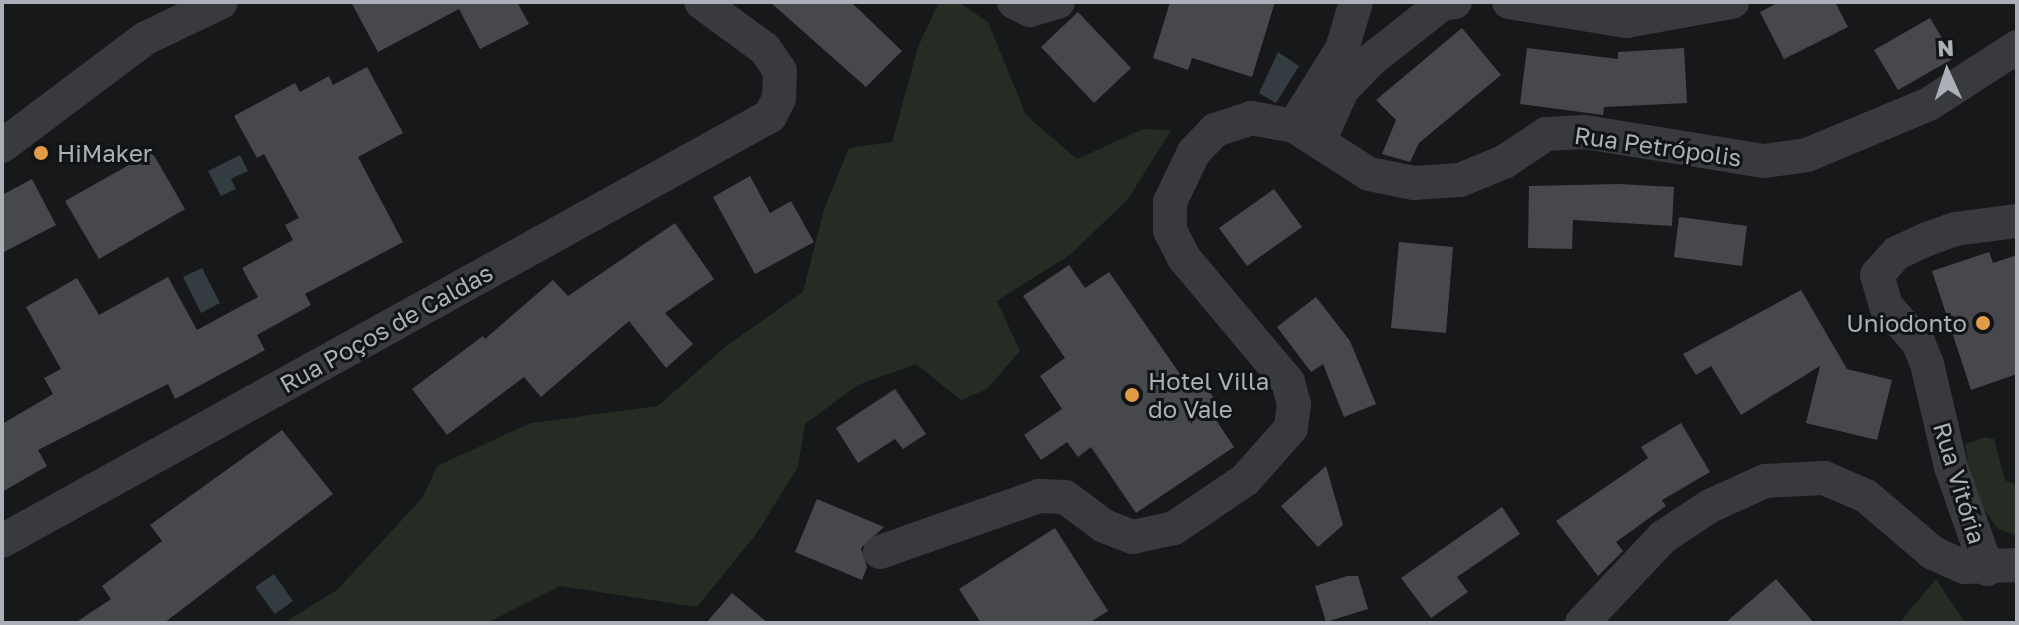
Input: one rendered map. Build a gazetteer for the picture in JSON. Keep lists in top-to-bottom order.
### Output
{
  "streets": {
    "street": ["Rua Petrópolis", "Rua Poços de Caldas", "Rua Vitória"]
  },
  "places": ["HiMaker", "Uniodonto", "Hotel Villa do Vale"],
  "north": "top"
}
